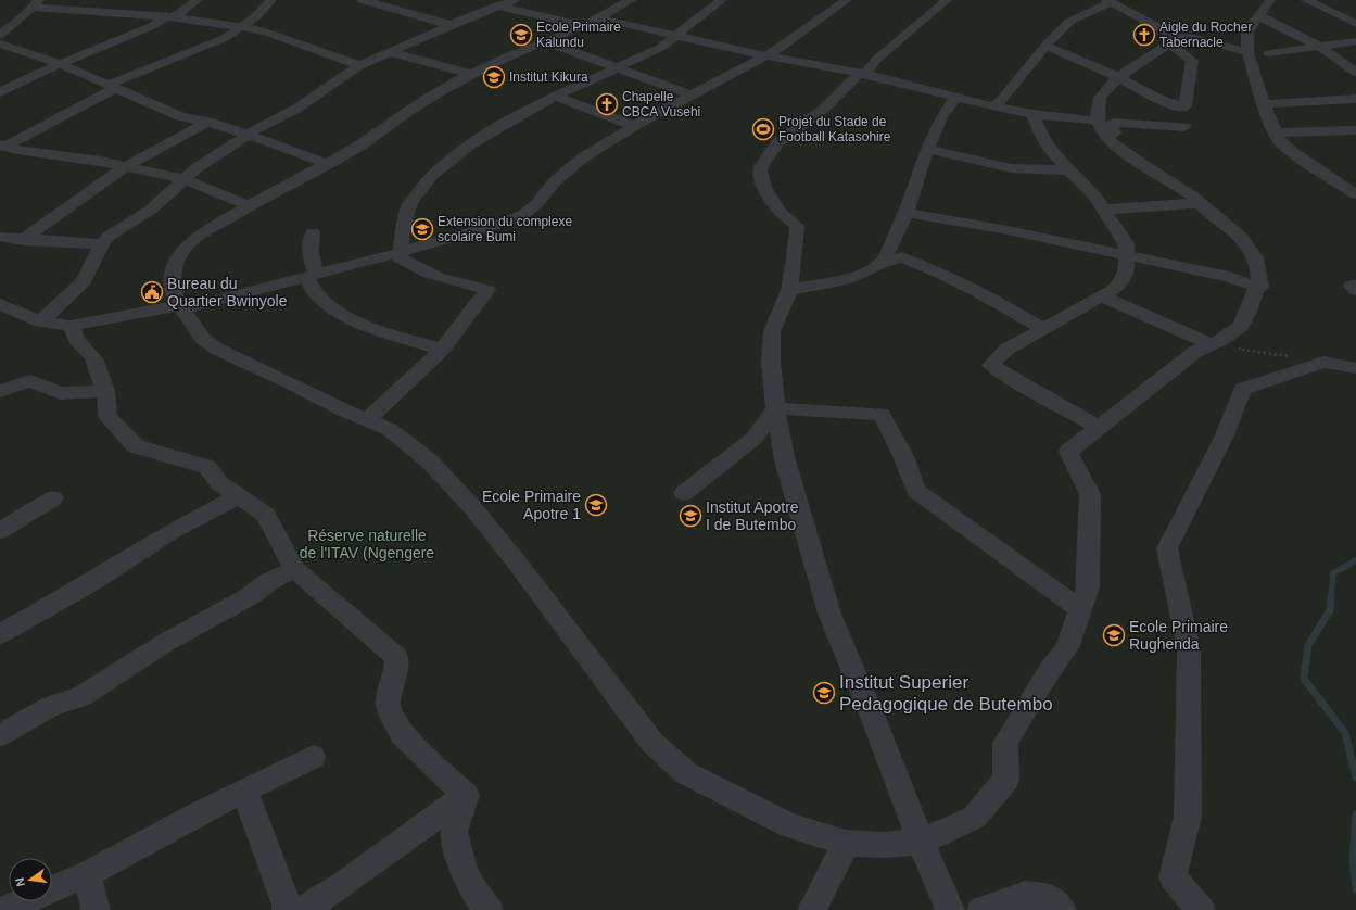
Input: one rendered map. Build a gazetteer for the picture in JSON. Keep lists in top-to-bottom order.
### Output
{
  "parks": ["Réserve naturelle de l'ITAV (Ngengere"],
  "places": {
    "school or university": [
      "Ecole Primaire Kalundu",
      "Institut Kikura",
      "Extension du complexe scolaire Bumi",
      "Ecole Primaire Apotre 1",
      "Institut Apotre I de Butembo",
      "Ecole Primaire Rughenda",
      "Institut Superier Pedagogique de Butembo"
    ],
    "church": ["Aigle du Rocher Tabernacle", "Chapelle CBCA Vusehi"],
    "sports": ["Projet du Stade de Football Katasohire"],
    "public building": ["Bureau du Quartier Bwinyole"]
  },
  "north": "left"
}
